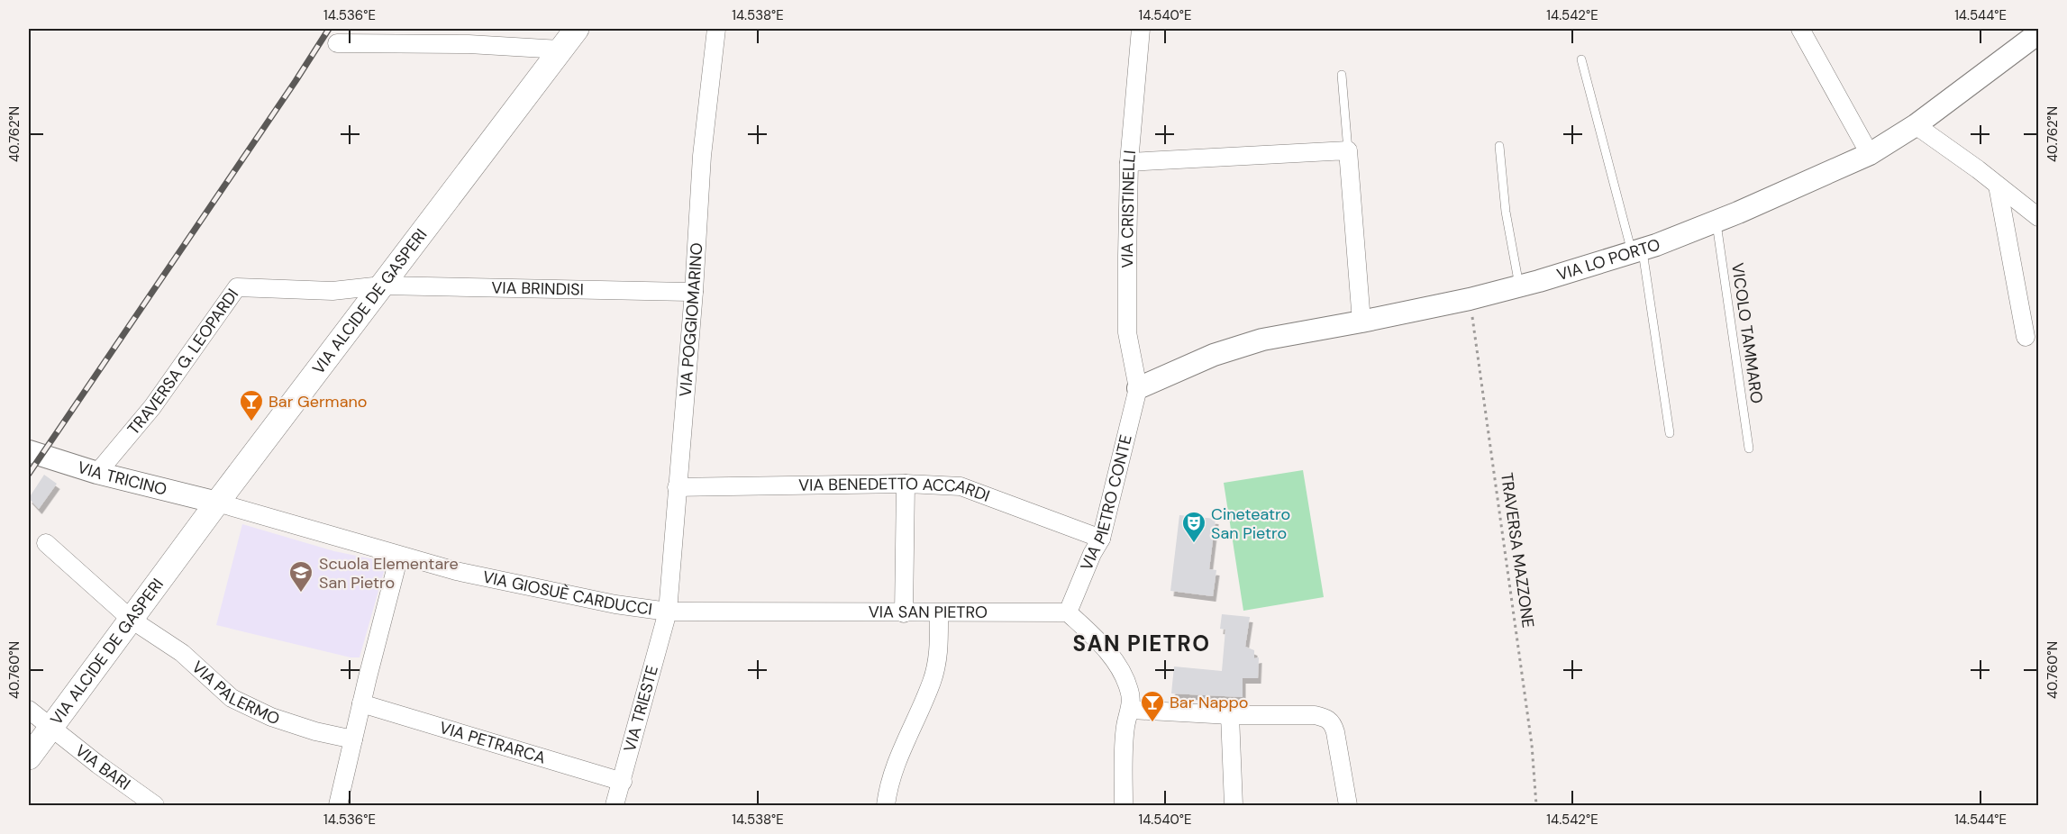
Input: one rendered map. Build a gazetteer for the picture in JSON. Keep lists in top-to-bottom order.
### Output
{
  "streets": {
    "main road": ["VIA ALCIDE DE GASPERI"],
    "street": [
      "VIA CRISTINELLI",
      "VIA LO PORTO",
      "VIA BRINDISI",
      "VIA POGGIOMARINO",
      "TRAVERSA G. LEOPARDI",
      "VIA TRICINO",
      "VIA BENEDETTO ACCARDI",
      "VIA PIETRO CONTE",
      "VIA GIOSUÈ CARDUCCI",
      "VIA SAN PIETRO",
      "VIA PALERMO",
      "VIA TRIESTE",
      "VIA PETRARCA",
      "VIA BARI"
    ],
    "lane": ["VICOLO TAMMARO"],
    "path": ["TRAVERSA MAZZONE"]
  },
  "crossings": [
    ["VIA CRISTINELLI", "VIA LO PORTO"],
    ["VIA CRISTINELLI", "VIA PIETRO CONTE"],
    ["VIA LO PORTO", "VICOLO TAMMARO"],
    ["VIA LO PORTO", "VIA PIETRO CONTE"],
    ["VIA LO PORTO", "TRAVERSA MAZZONE"],
    ["VIA BRINDISI", "VIA ALCIDE DE GASPERI"],
    ["VIA BRINDISI", "VIA POGGIOMARINO"],
    ["VIA BRINDISI", "TRAVERSA G. LEOPARDI"],
    ["VIA ALCIDE DE GASPERI", "TRAVERSA G. LEOPARDI"],
    ["VIA ALCIDE DE GASPERI", "VIA TRICINO"],
    ["VIA ALCIDE DE GASPERI", "VIA GIOSUÈ CARDUCCI"],
    ["VIA ALCIDE DE GASPERI", "VIA PALERMO"],
    ["VIA ALCIDE DE GASPERI", "VIA BARI"],
    ["VIA POGGIOMARINO", "VIA BENEDETTO ACCARDI"],
    ["VIA POGGIOMARINO", "VIA GIOSUÈ CARDUCCI"],
    ["VIA POGGIOMARINO", "VIA SAN PIETRO"],
    ["VIA POGGIOMARINO", "VIA TRIESTE"],
    ["TRAVERSA G. LEOPARDI", "VIA TRICINO"],
    ["VIA TRICINO", "VIA GIOSUÈ CARDUCCI"],
    ["VIA BENEDETTO ACCARDI", "VIA PIETRO CONTE"],
    ["VIA PIETRO CONTE", "VIA SAN PIETRO"],
    ["VIA GIOSUÈ CARDUCCI", "VIA SAN PIETRO"],
    ["VIA GIOSUÈ CARDUCCI", "VIA TRIESTE"],
    ["VIA SAN PIETRO", "VIA TRIESTE"],
    ["VIA TRIESTE", "VIA PETRARCA"]
  ],
  "districts": ["SAN PIETRO"],
  "places": {
    "bar": ["Bar Germano", "Bar Nappo"],
    "theatre": ["Cineteatro San Pietro"],
    "school or university": ["Scuola Elementare San Pietro"]
  },
  "coordinates": [
    "14.536°E",
    "14.538°E",
    "14.540°E",
    "14.542°E",
    "14.544°E",
    "40.762°N",
    "40.760°N"
  ]
}
